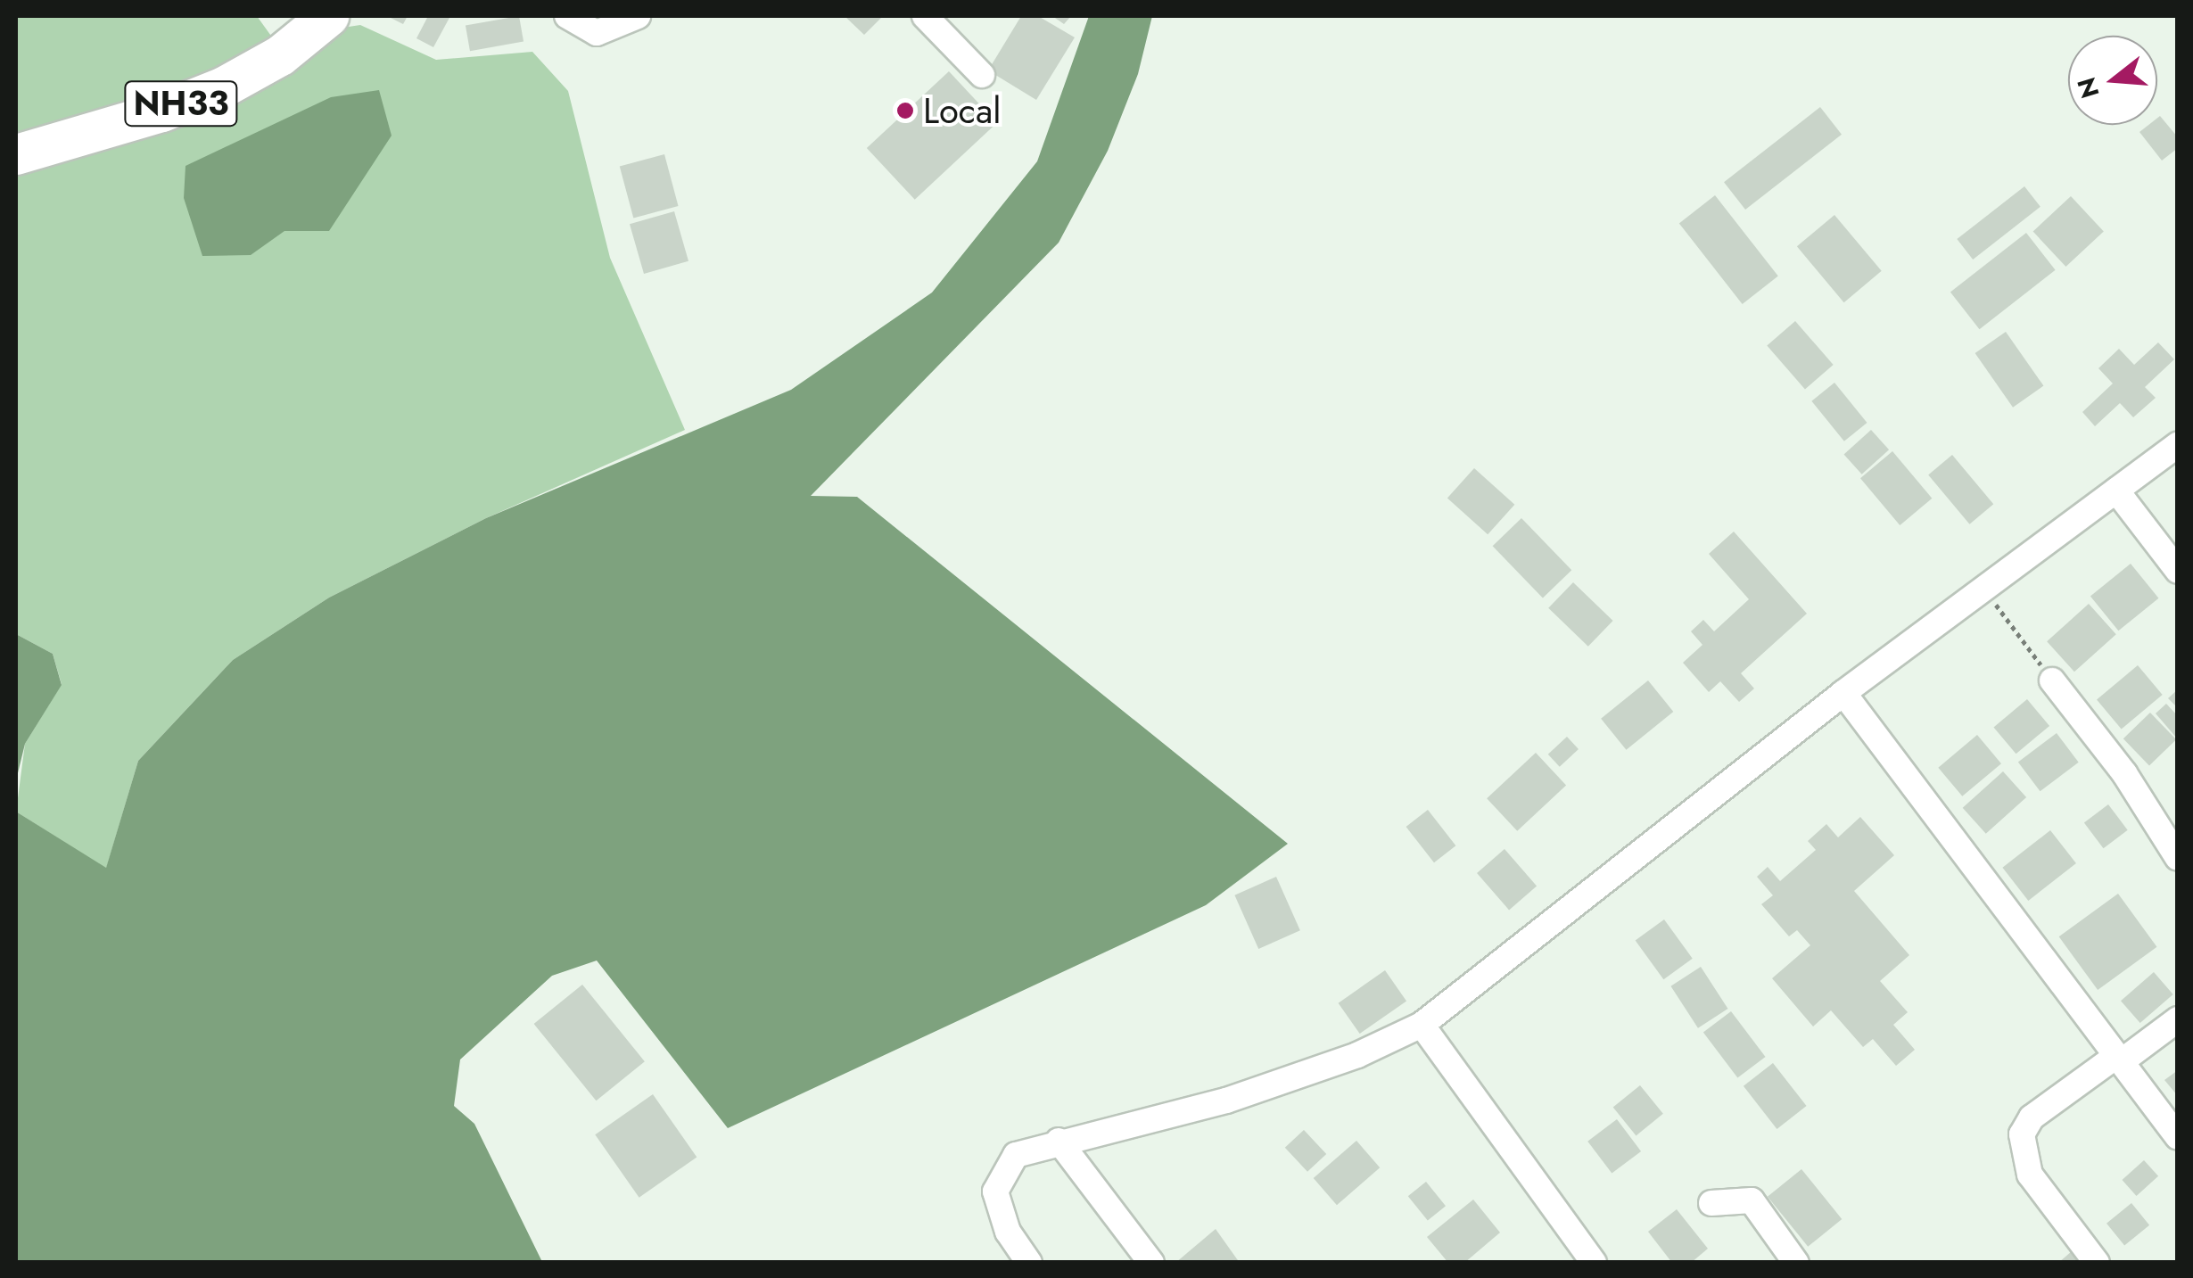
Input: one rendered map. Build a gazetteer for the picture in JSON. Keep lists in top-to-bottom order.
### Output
{
  "streets": {
    "highway": ["NH33"]
  },
  "places": ["Local"],
  "north": "left"
}
